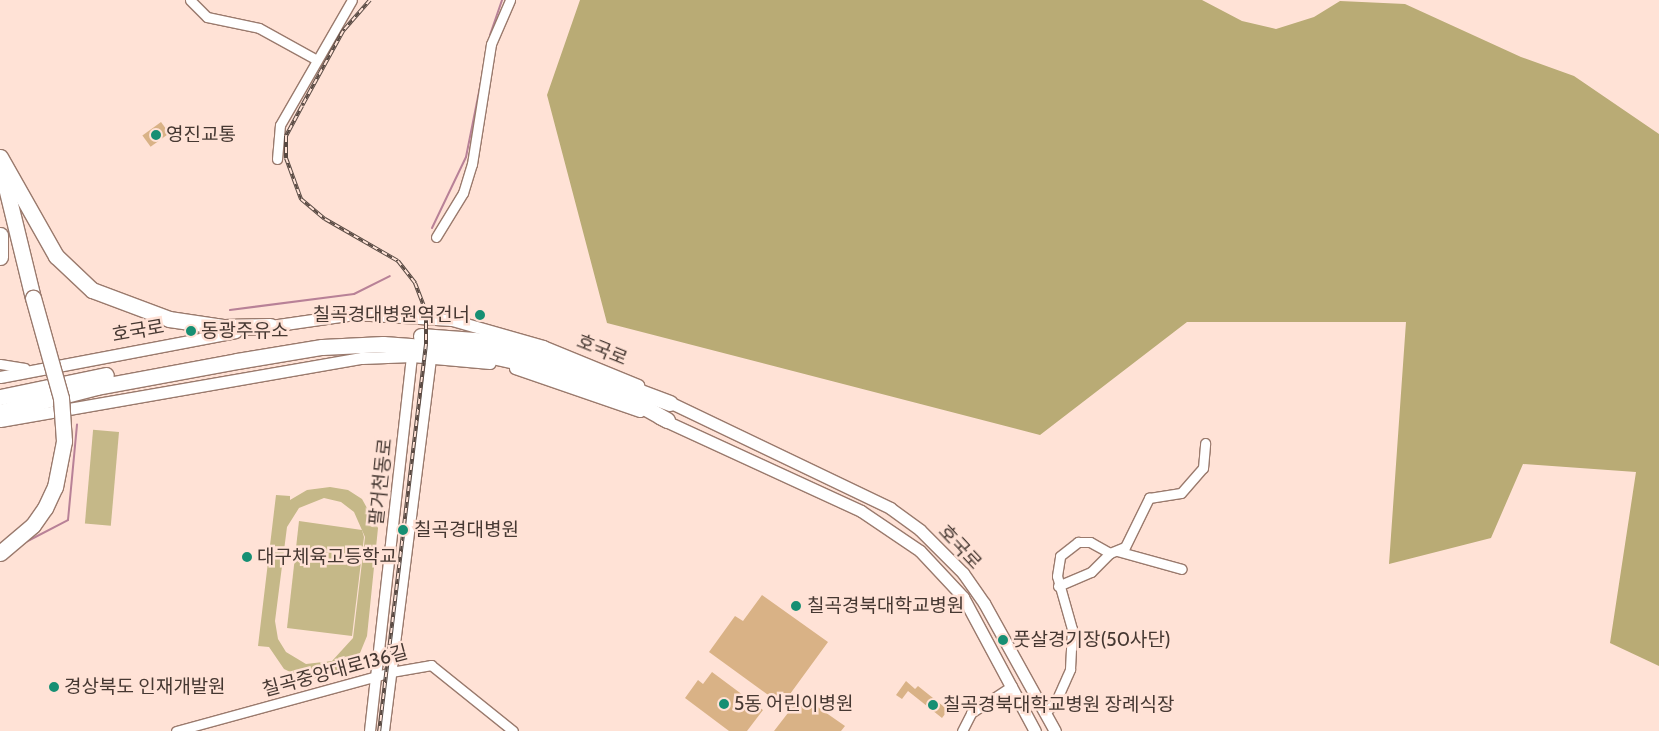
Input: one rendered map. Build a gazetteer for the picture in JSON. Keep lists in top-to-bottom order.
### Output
{
  "streets": {
    "main road": ["호국로"],
    "street": ["팔거천동로", "칠곡중앙대로136길"]
  },
  "crossings": [
    ["호국로", "팔거천동로"],
    ["팔거천동로", "칠곡중앙대로136길"]
  ],
  "places": [
    "영진교통",
    "칠곡경대병원역건너",
    "동광주유소",
    "칠곡경대병원",
    "대구체육고등학교",
    "칠곡경북대학교병원",
    "풋살경기장(50사단)",
    "경상북도 인재개발원",
    "5동 어린이병원",
    "칠곡경북대학교병원 장례식장"
  ]
}
